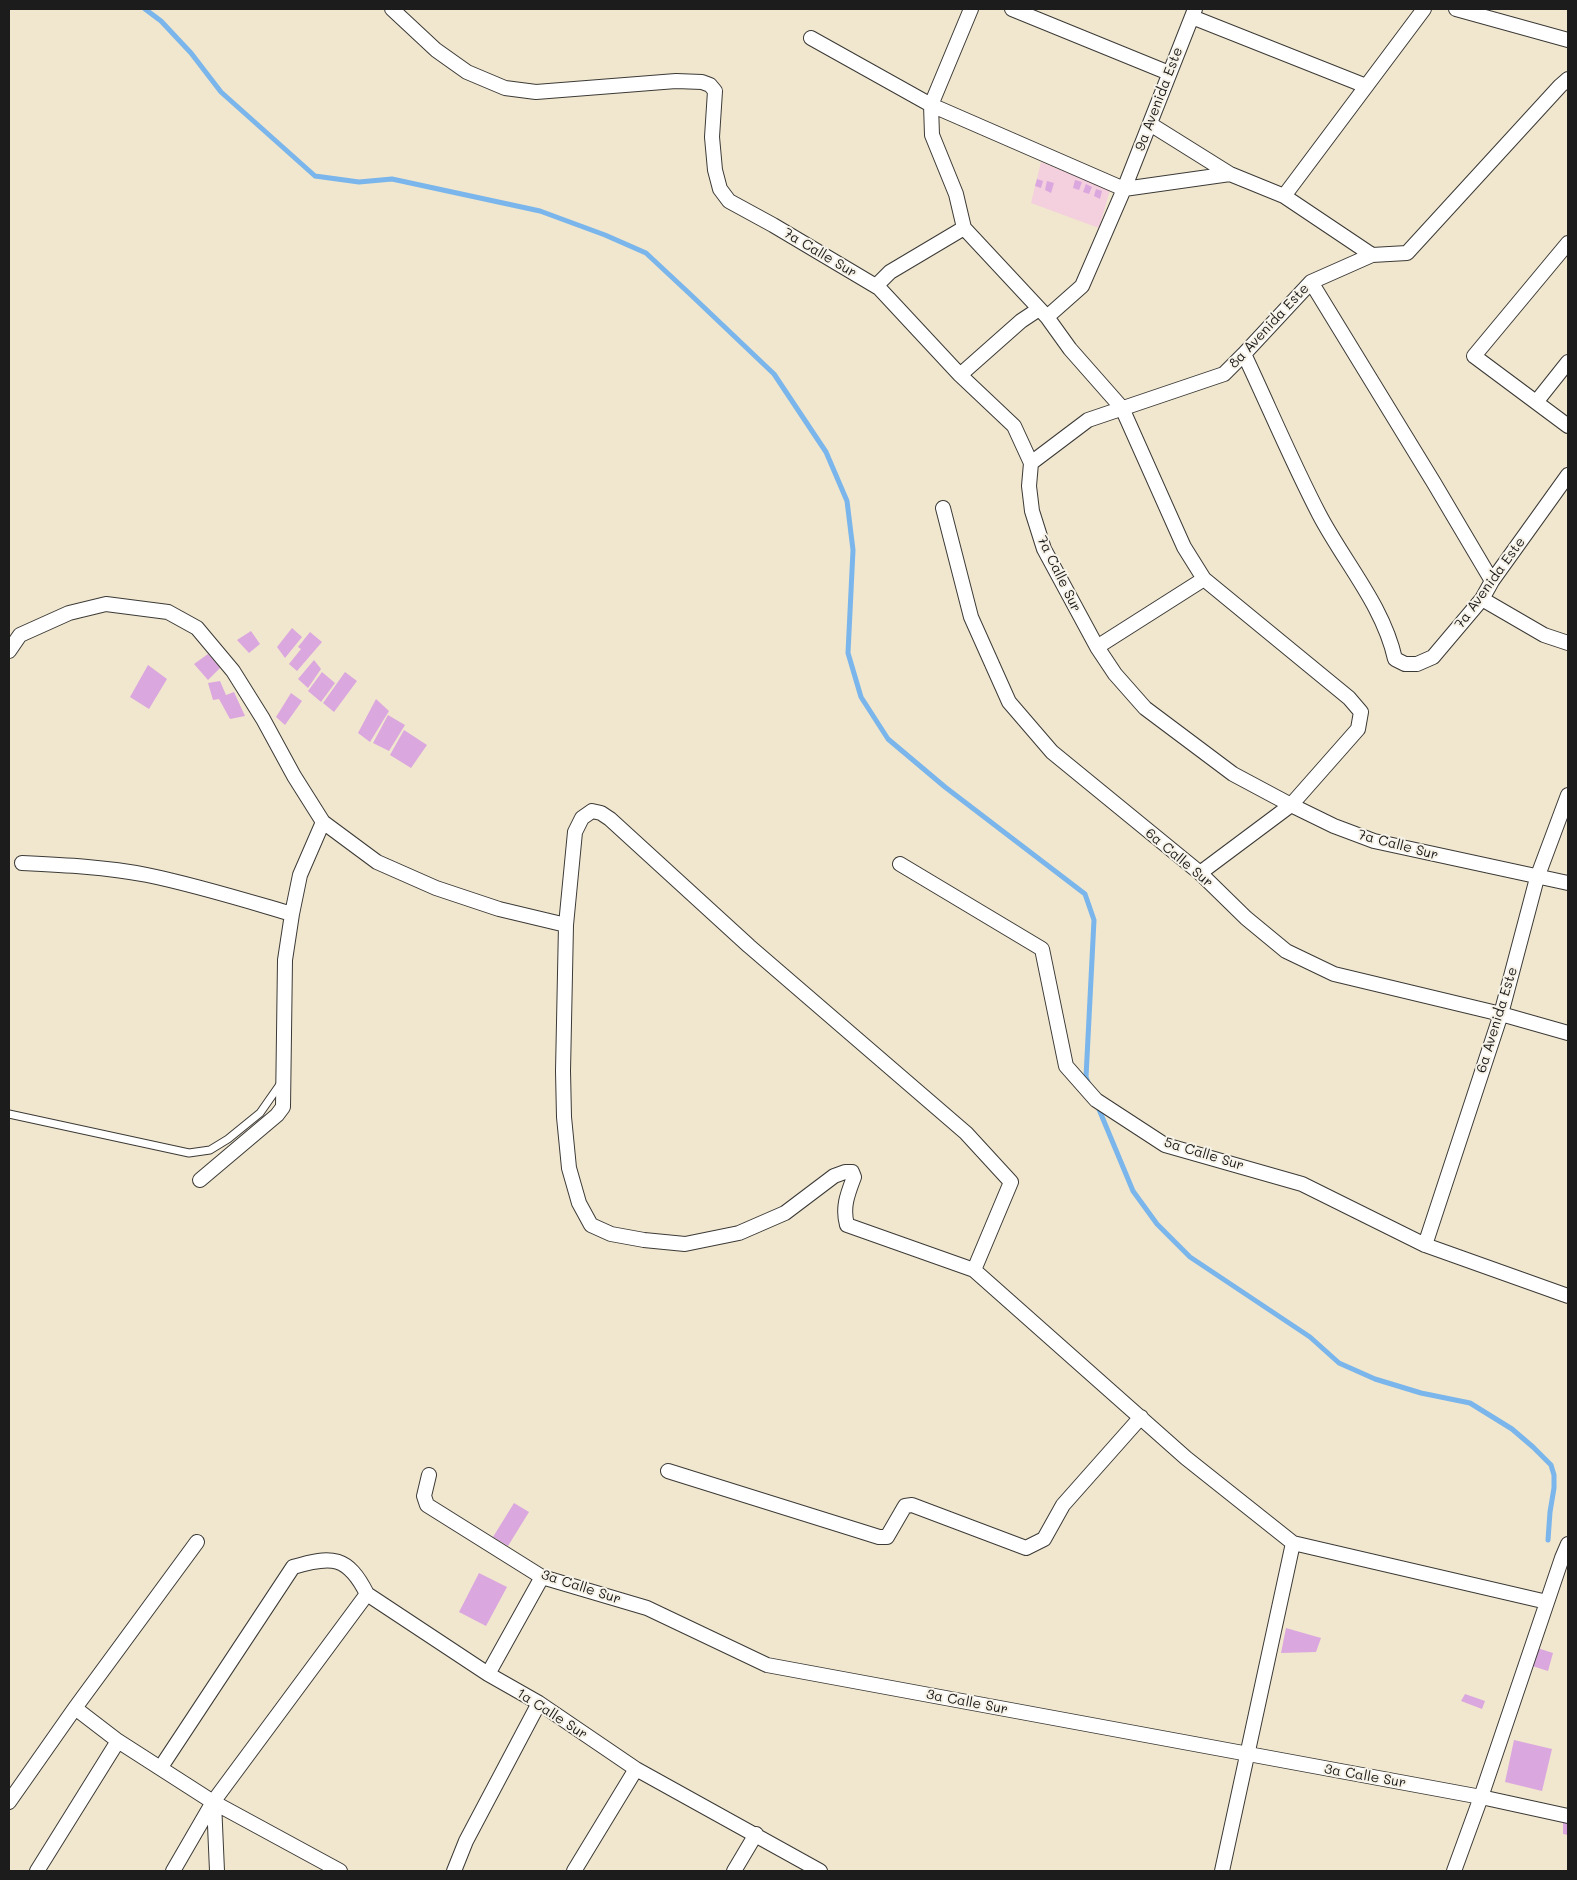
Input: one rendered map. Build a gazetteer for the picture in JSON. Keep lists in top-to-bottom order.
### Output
{
  "streets": {
    "street": [
      "9a Avenida Este",
      "7a Calle Sur",
      "8a Avenida Este",
      "7a Avenida Este",
      "6a Calle Sur",
      "6a Avenida Este",
      "5a Calle Sur",
      "3a Calle Sur",
      "1a Calle Sur"
    ]
  },
  "crossings": [
    ["9a Avenida Este", "7a Calle Sur"],
    ["7a Calle Sur", "8a Avenida Este"],
    ["7a Calle Sur", "6a Avenida Este"],
    ["8a Avenida Este", "7a Avenida Este"],
    ["6a Calle Sur", "6a Avenida Este"],
    ["6a Avenida Este", "5a Calle Sur"]
  ]
}
